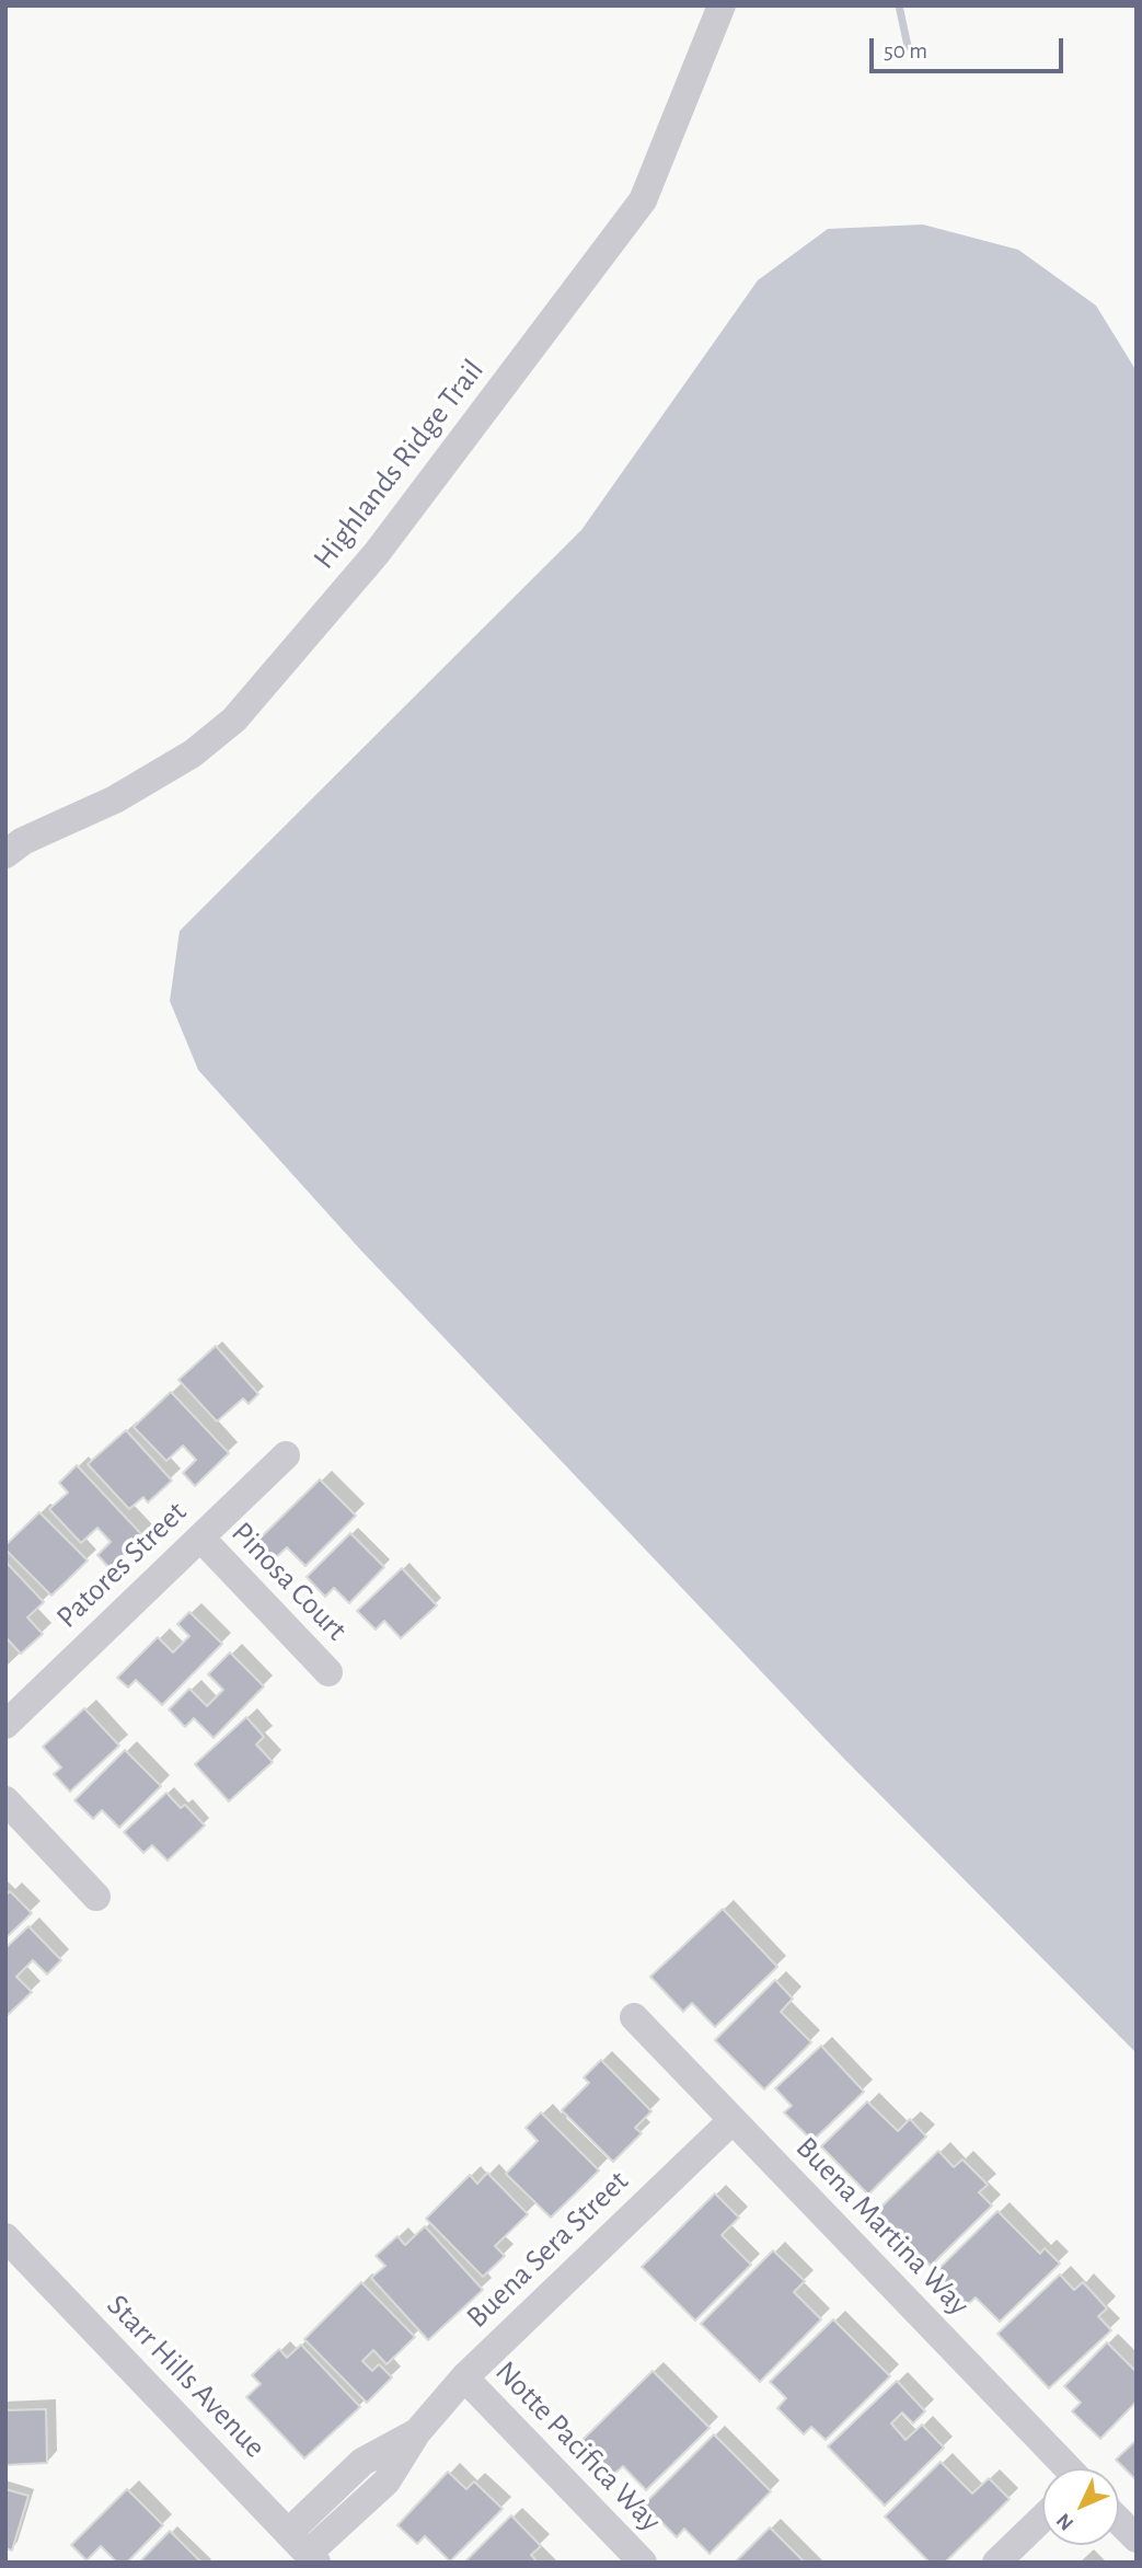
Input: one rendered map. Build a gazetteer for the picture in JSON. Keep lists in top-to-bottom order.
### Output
{
  "streets": {
    "street": [
      "Highlands Ridge Trail",
      "Patores Street",
      "Pinosa Court",
      "Buena Martina Way",
      "Buena Sera Street",
      "Starr Hills Avenue",
      "Notte Pacifica Way"
    ]
  },
  "crossings": [
    ["Patores Street", "Pinosa Court"],
    ["Buena Martina Way", "Buena Sera Street"],
    ["Buena Sera Street", "Starr Hills Avenue"],
    ["Buena Sera Street", "Notte Pacifica Way"]
  ],
  "scale_bar": "50 m",
  "north": "bottom left"
}
